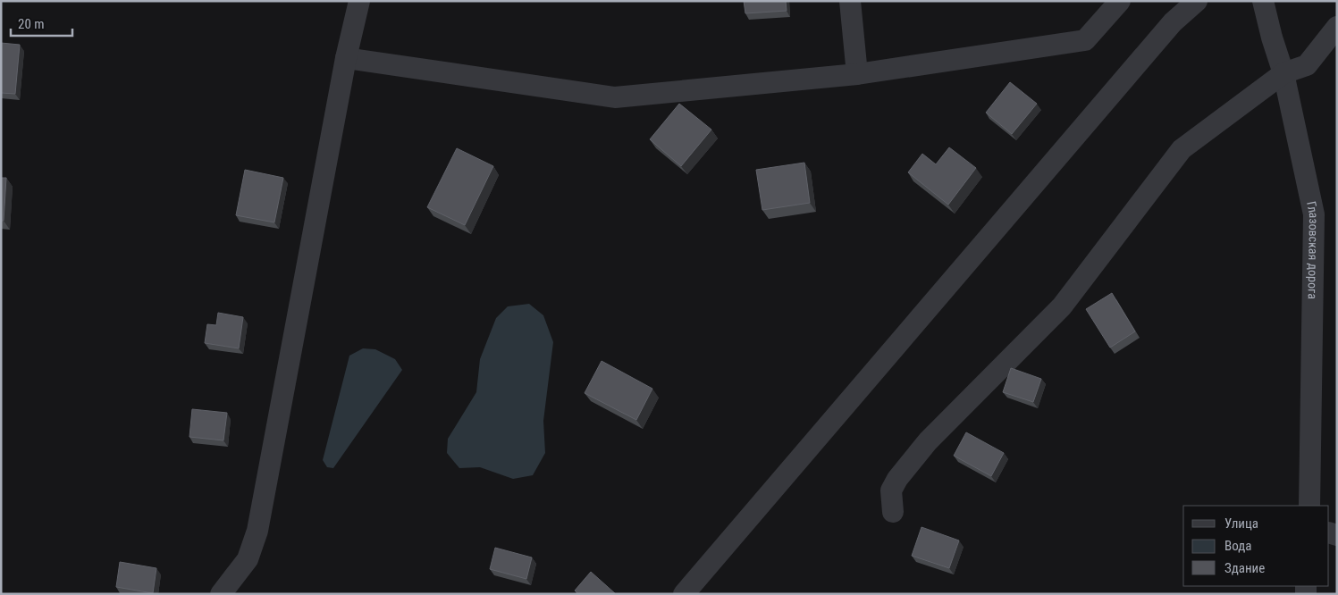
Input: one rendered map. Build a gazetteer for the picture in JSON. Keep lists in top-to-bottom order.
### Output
{
  "streets": {
    "street": ["Глазовская дорога"]
  },
  "legend": ["Улица", "Вода", "Здание"],
  "scale_bar": "20 m"
}
